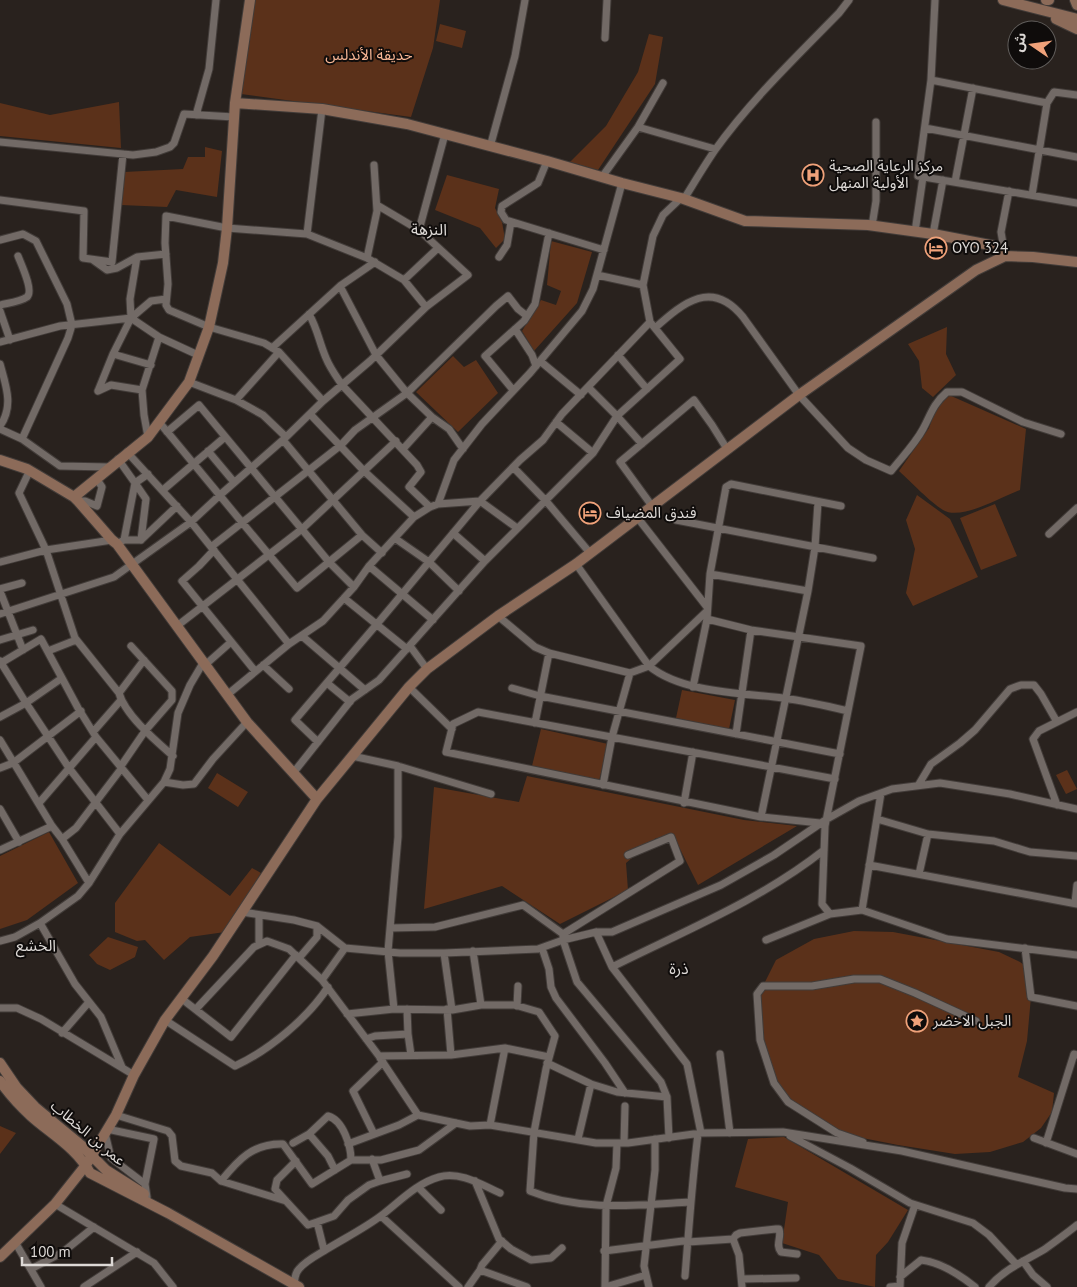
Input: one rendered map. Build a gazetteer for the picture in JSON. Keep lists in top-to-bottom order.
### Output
{
  "streets": {
    "street": ["عمر بن الخطاب"]
  },
  "districts": ["النزهة", "الخشع", "ذرة"],
  "parks": ["حديقة الأندلس"],
  "places": {
    "hospital": ["مركز الرعاية الصحية الأولية المنهل"],
    "hotel": ["OYO 324", "فندق المضياف"],
    "place": ["الجبل الاخضر"]
  },
  "scale_bar": "100 m",
  "north": "left"
}
